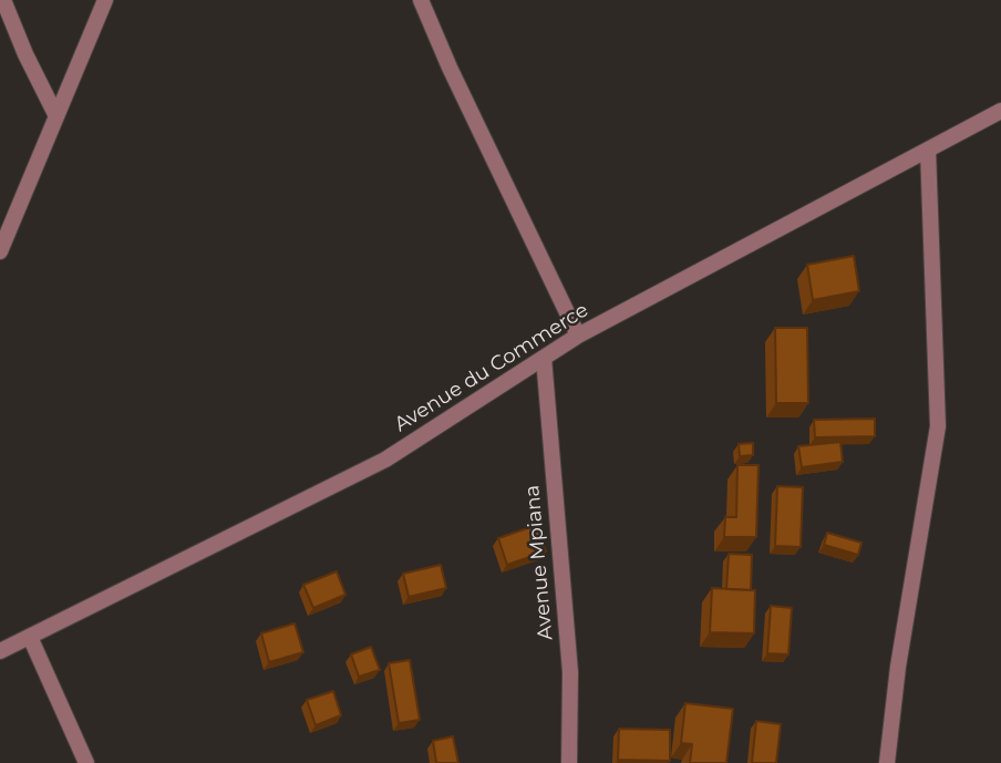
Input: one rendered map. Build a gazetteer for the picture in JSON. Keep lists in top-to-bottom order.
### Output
{
  "streets": {
    "street": ["Avenue du Commerce", "Avenue Mpiana"]
  },
  "crossings": [
    ["Avenue du Commerce", "Avenue Mpiana"]
  ]
}
